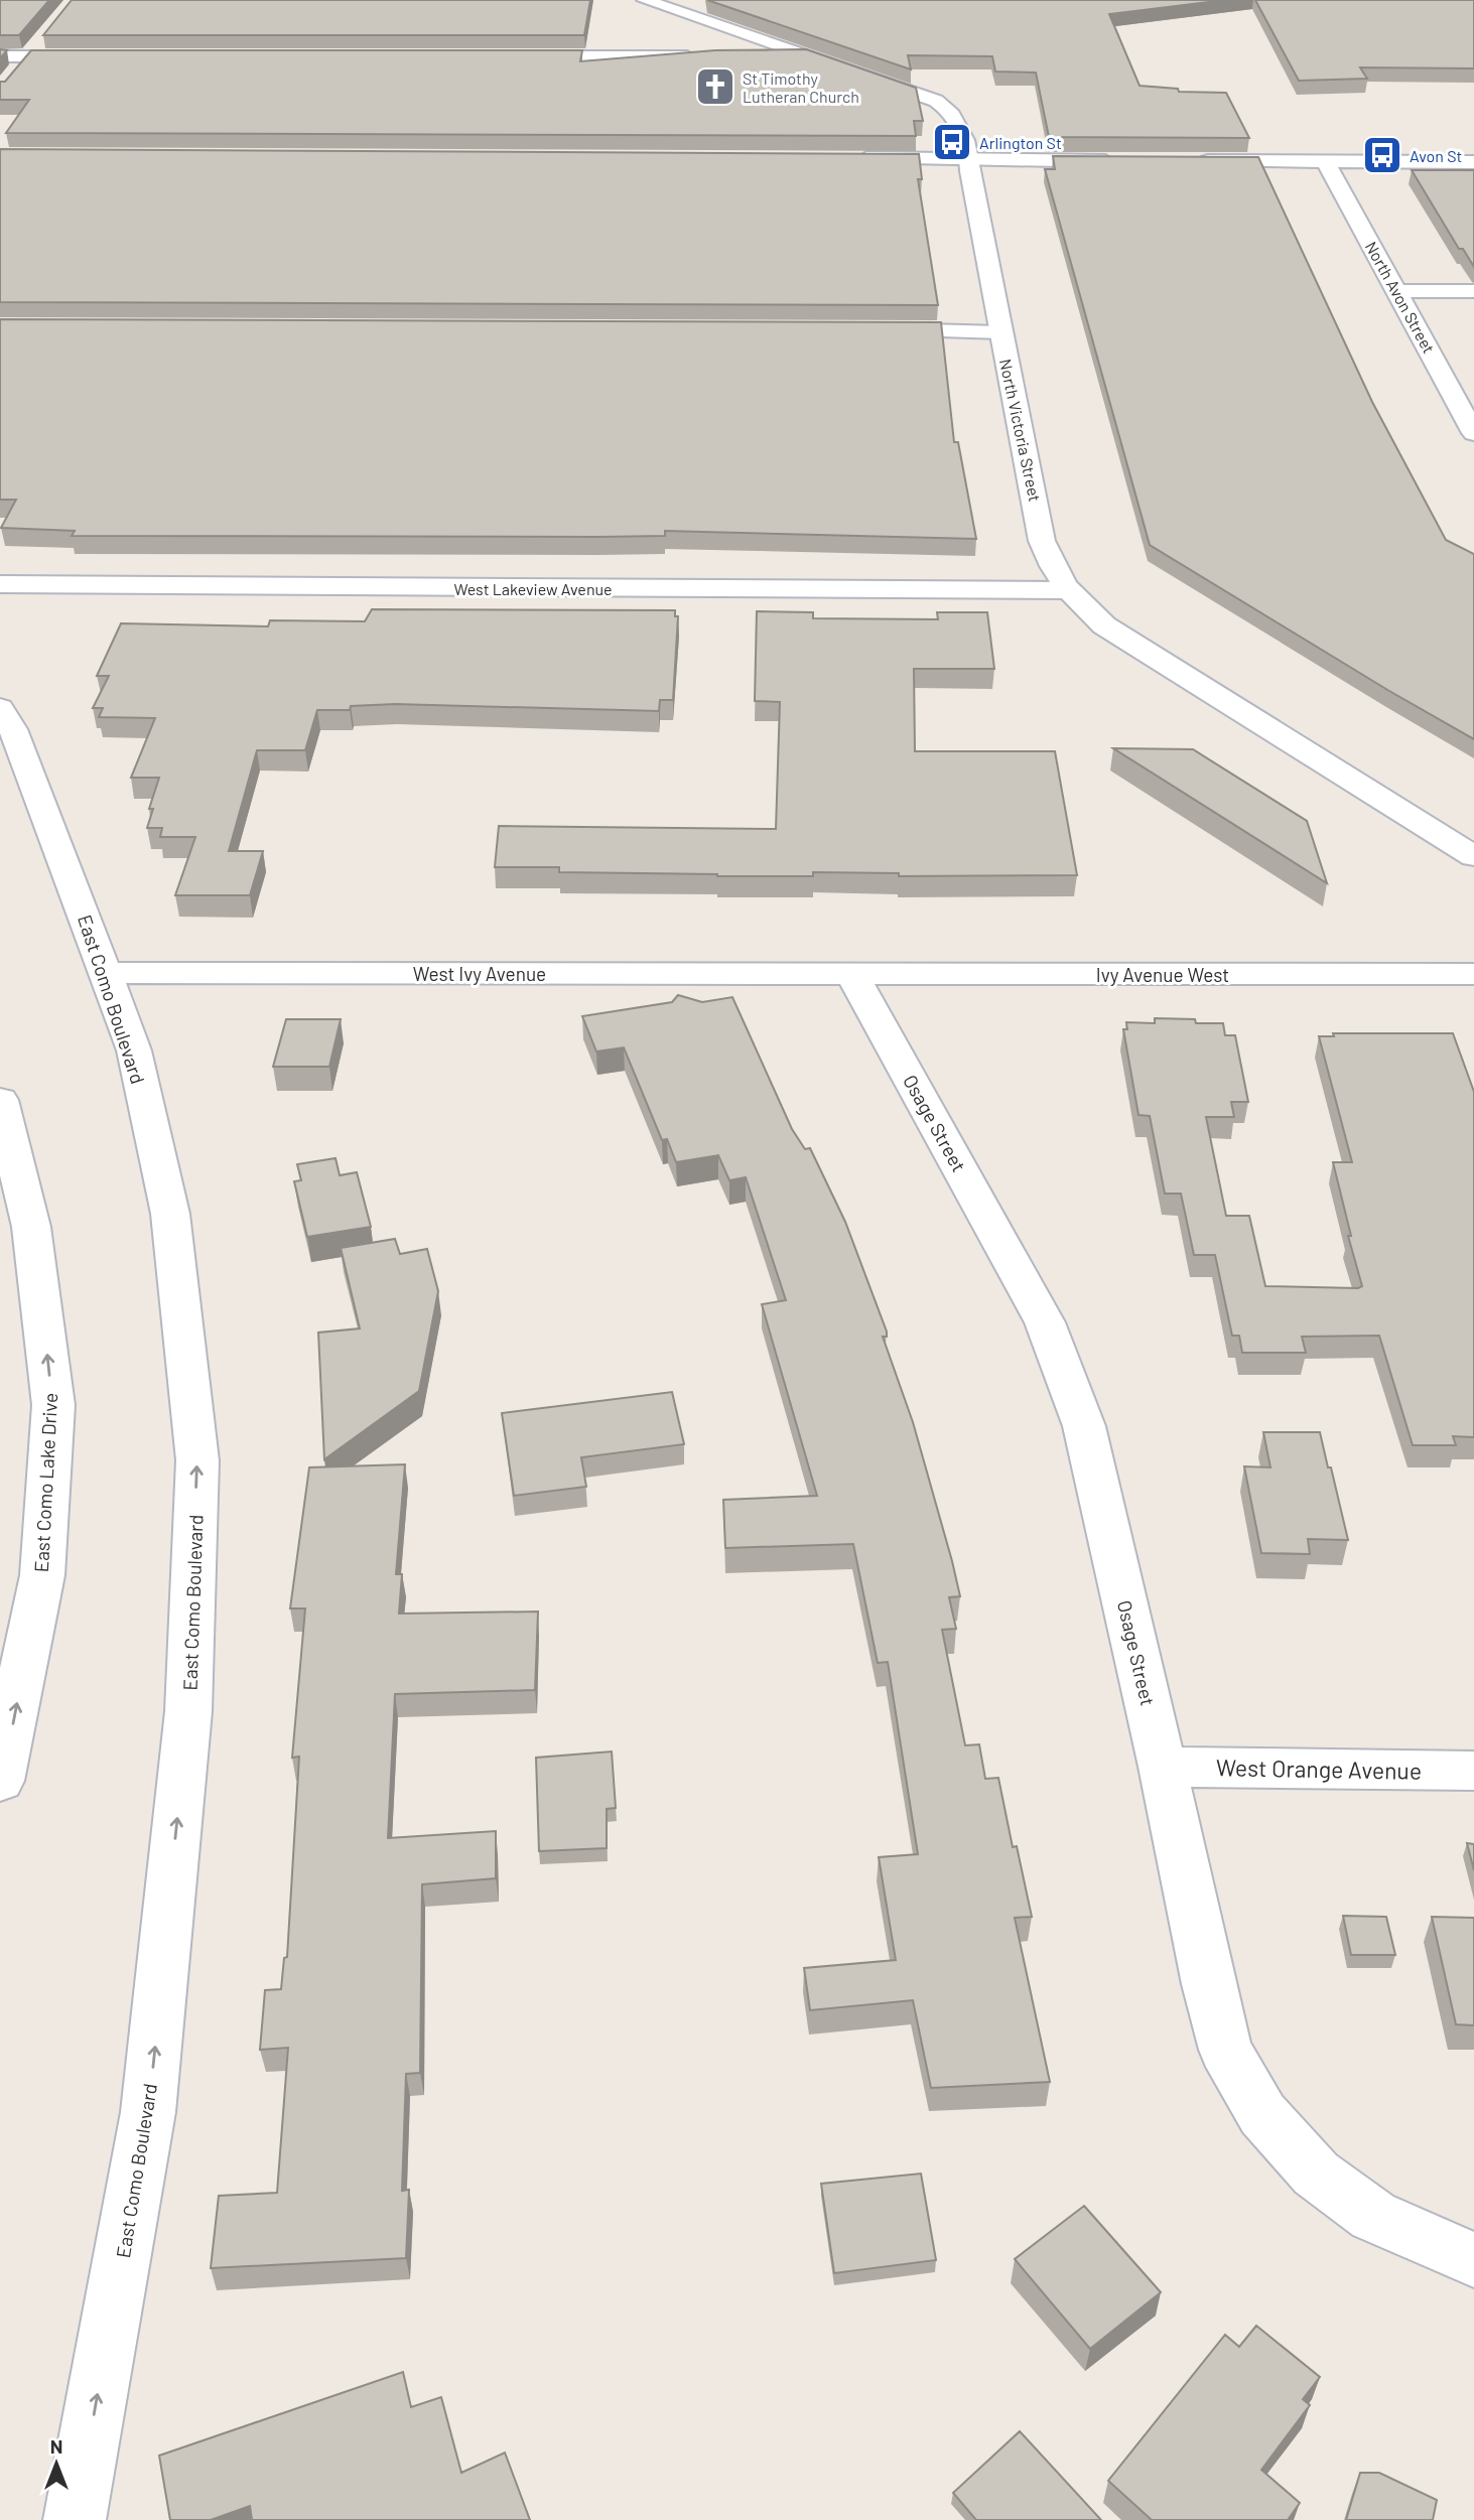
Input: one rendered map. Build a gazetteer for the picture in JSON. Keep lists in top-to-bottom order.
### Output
{
  "streets": {
    "street": [
      "North Avon Street",
      "North Victoria Street",
      "West Lakeview Avenue",
      "West Ivy Avenue",
      "Ivy Avenue West",
      "East Como Boulevard",
      "Osage Street",
      "East Como Lake Drive",
      "West Orange Avenue"
    ]
  },
  "crossings": [
    ["North Victoria Street", "West Lakeview Avenue"],
    ["West Ivy Avenue", "Ivy Avenue West"],
    ["West Ivy Avenue", "East Como Boulevard"],
    ["West Ivy Avenue", "Osage Street"],
    ["Ivy Avenue West", "Osage Street"],
    ["Osage Street", "West Orange Avenue"]
  ],
  "one_way": ["East Como Boulevard", "East Como Lake Drive"],
  "places": {
    "church": ["St Timothy Lutheran Church"],
    "bus stop": ["Arlington St", "Avon St"]
  },
  "north": "top"
}
